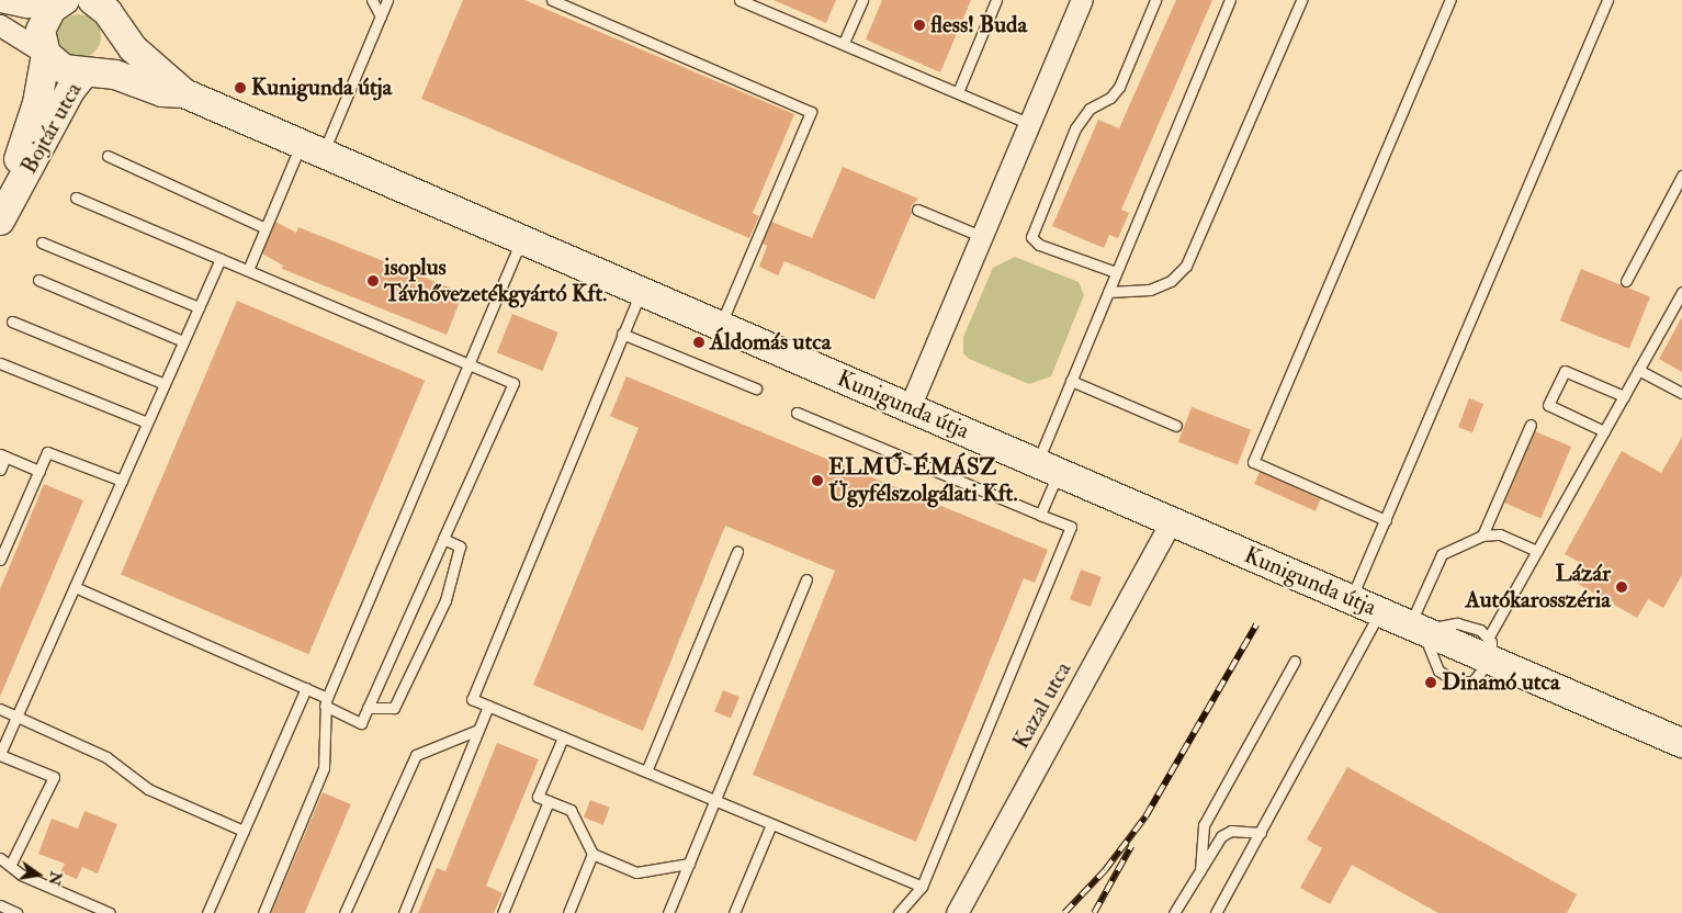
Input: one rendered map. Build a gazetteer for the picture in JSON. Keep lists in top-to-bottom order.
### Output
{
  "streets": {
    "street": ["Bojtár utca", "Kunigunda útja", "Kazal utca"]
  },
  "crossings": [
    ["Bojtár utca", "Kunigunda útja"],
    ["Kunigunda útja", "Kazal utca"]
  ],
  "places": [
    "fless! Buda",
    "Kunigunda útja",
    "isoplus Távhővezetékgyártó Kft.",
    "Áldomás utca",
    "ELMŰ-ÉMÁSZ Ügyfélszolgálati Kft.",
    "Lázár Autókarosszéria",
    "Dinamó utca"
  ],
  "north": "right"
}
